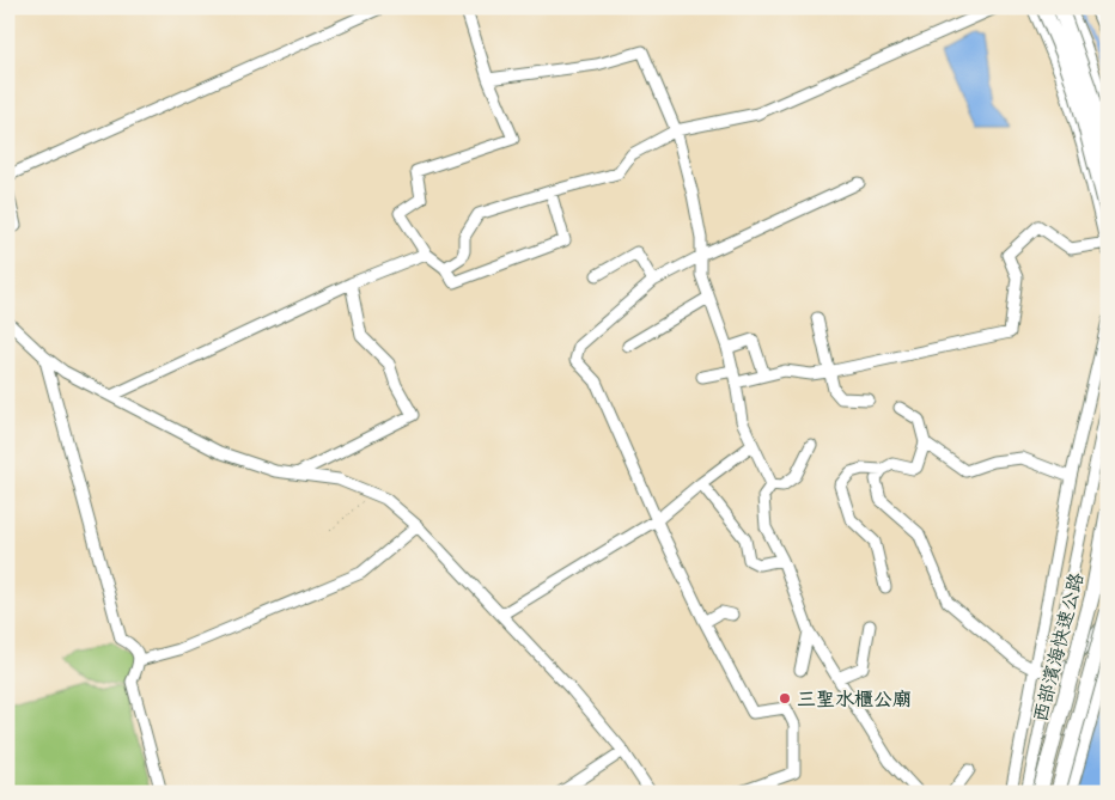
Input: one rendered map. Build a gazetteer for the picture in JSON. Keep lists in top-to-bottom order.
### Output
{
  "streets": {
    "highway": ["西部濱海快速公路"]
  },
  "places": ["三聖水櫃公廟"]
}
